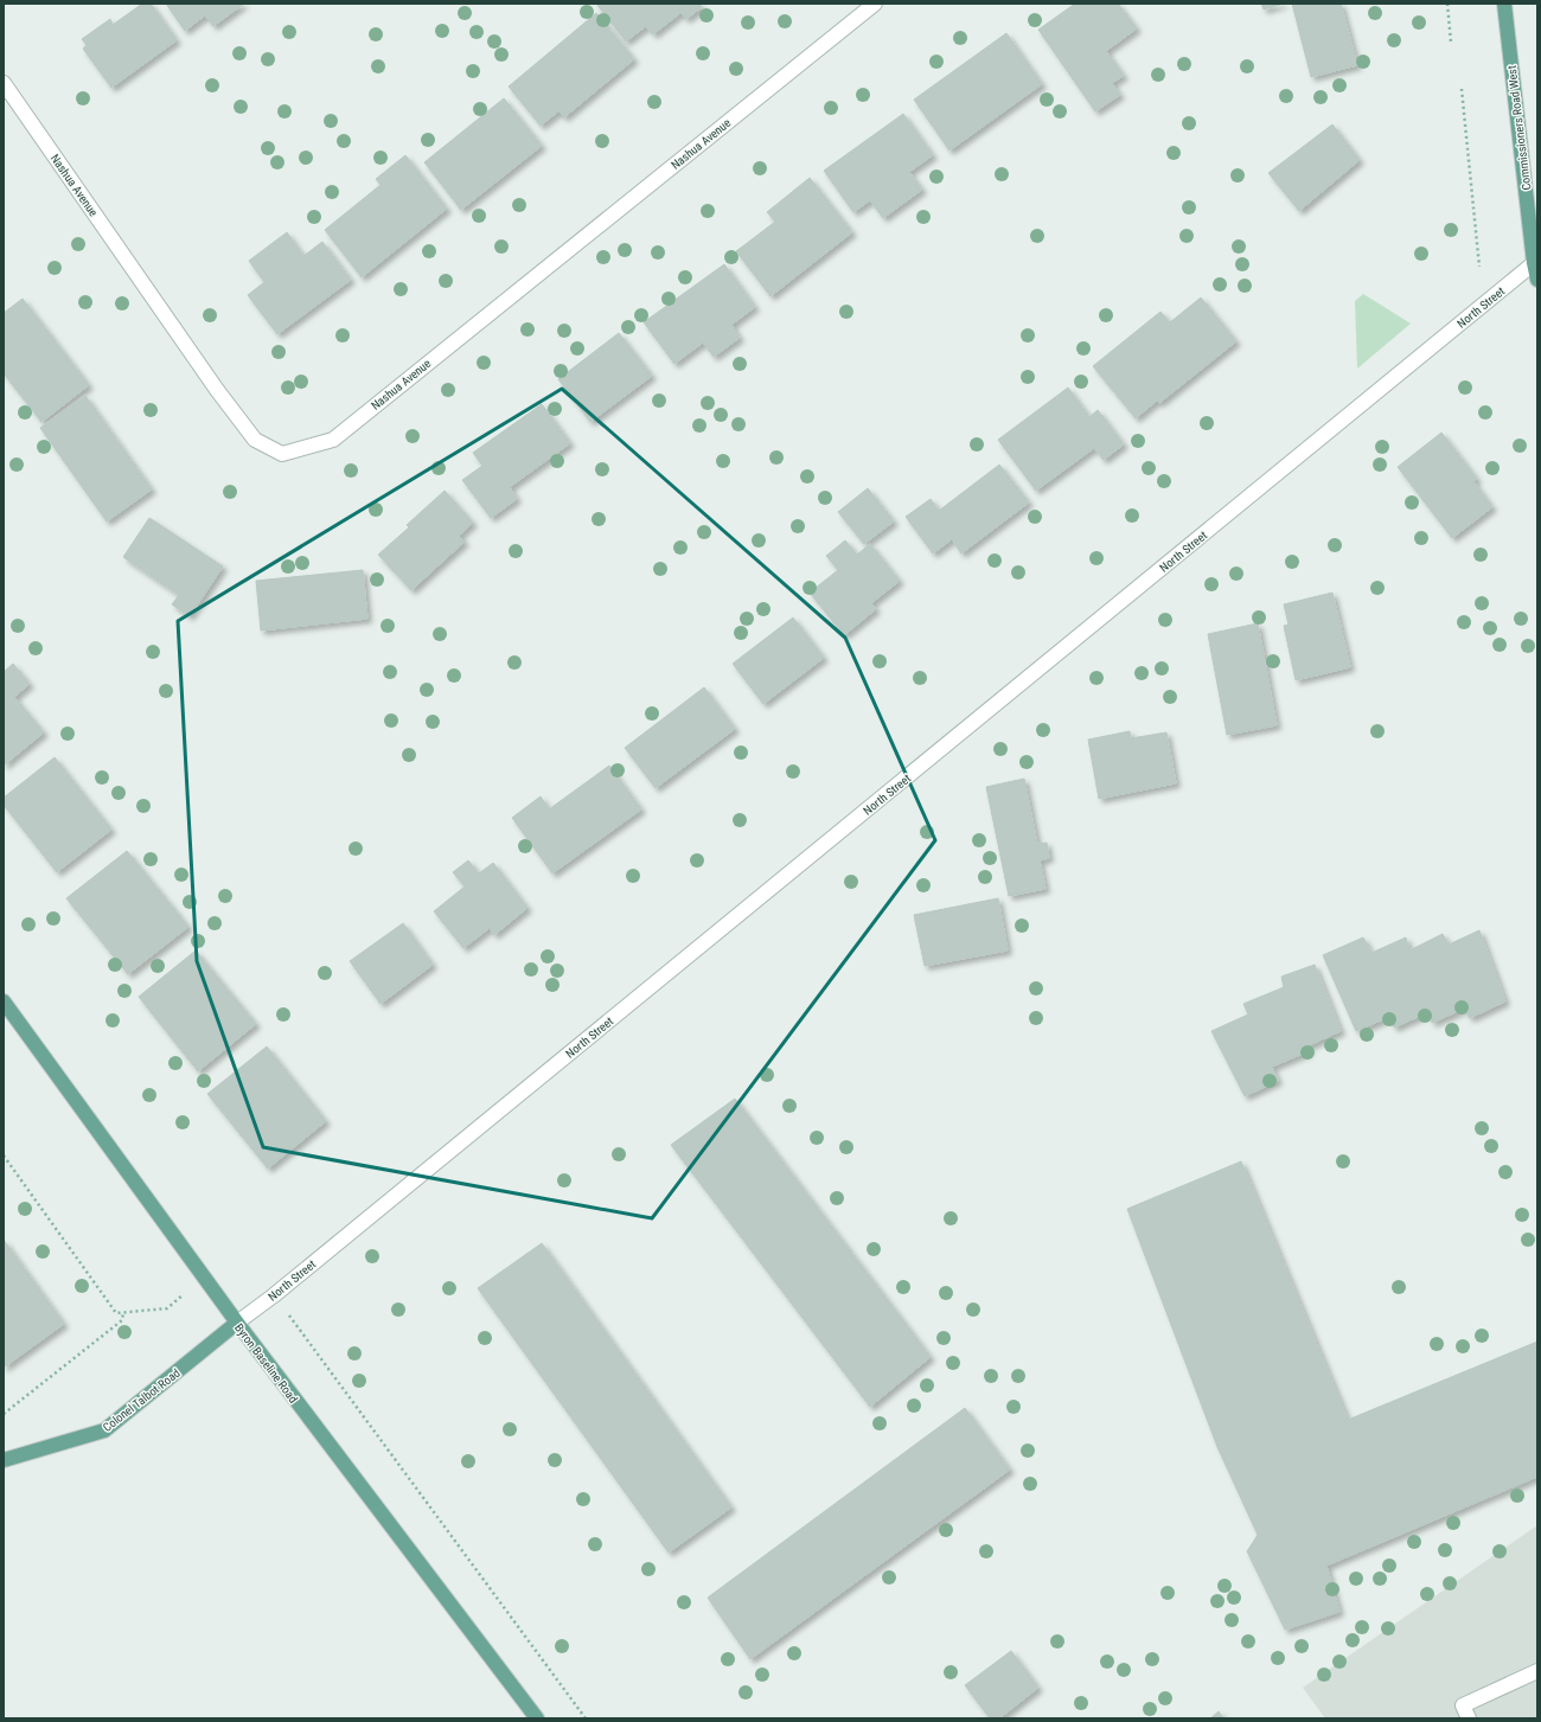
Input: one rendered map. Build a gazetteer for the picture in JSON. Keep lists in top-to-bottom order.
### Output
{
  "streets": {
    "main road": ["Commissioners Road West", "Byron Baseline Road", "Colonel Talbot Road"],
    "street": ["Nashua Avenue", "North Street"]
  },
  "crossings": [
    ["Commissioners Road West", "North Street"],
    ["North Street", "Byron Baseline Road"],
    ["North Street", "Colonel Talbot Road"],
    ["Byron Baseline Road", "Colonel Talbot Road"]
  ]
}
